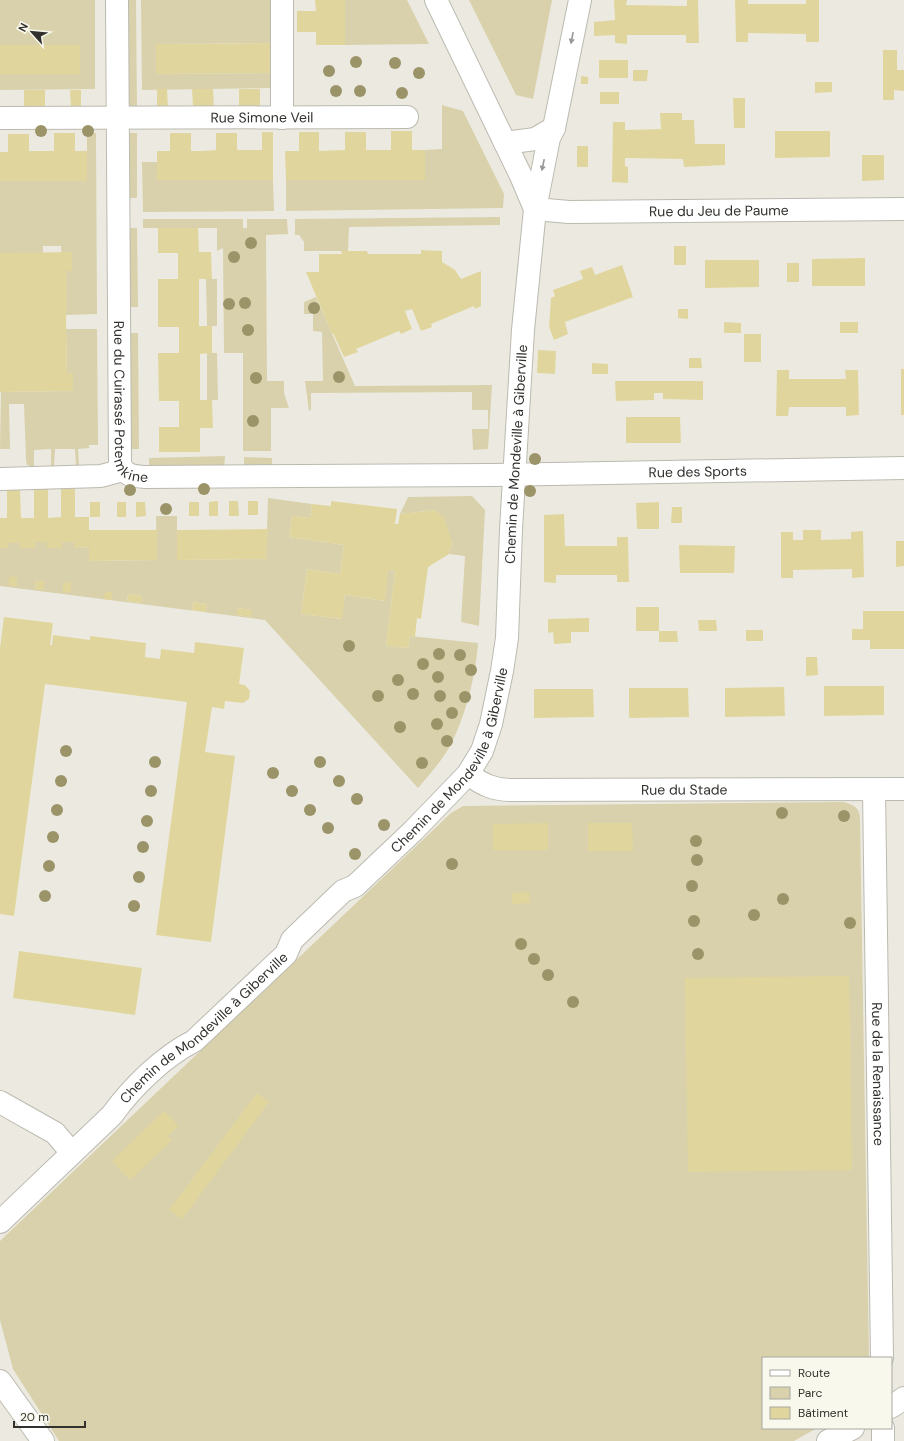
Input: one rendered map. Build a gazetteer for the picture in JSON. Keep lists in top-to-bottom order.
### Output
{
  "streets": {
    "street": [
      "Rue Simone Veil",
      "Rue du Jeu de Paume",
      "Rue du Cuirassé Potemkine",
      "Chemin de Mondeville à Giberville",
      "Rue des Sports",
      "Rue du Stade",
      "Rue de la Renaissance"
    ]
  },
  "crossings": [
    ["Rue Simone Veil", "Rue du Cuirassé Potemkine"],
    ["Rue du Jeu de Paume", "Chemin de Mondeville à Giberville"],
    ["Rue du Cuirassé Potemkine", "Rue des Sports"],
    ["Chemin de Mondeville à Giberville", "Rue des Sports"],
    ["Chemin de Mondeville à Giberville", "Rue du Stade"],
    ["Rue du Stade", "Rue de la Renaissance"]
  ],
  "legend": ["Route", "Parc", "Bâtiment"],
  "scale_bar": "20 m",
  "north": "top left"
}
